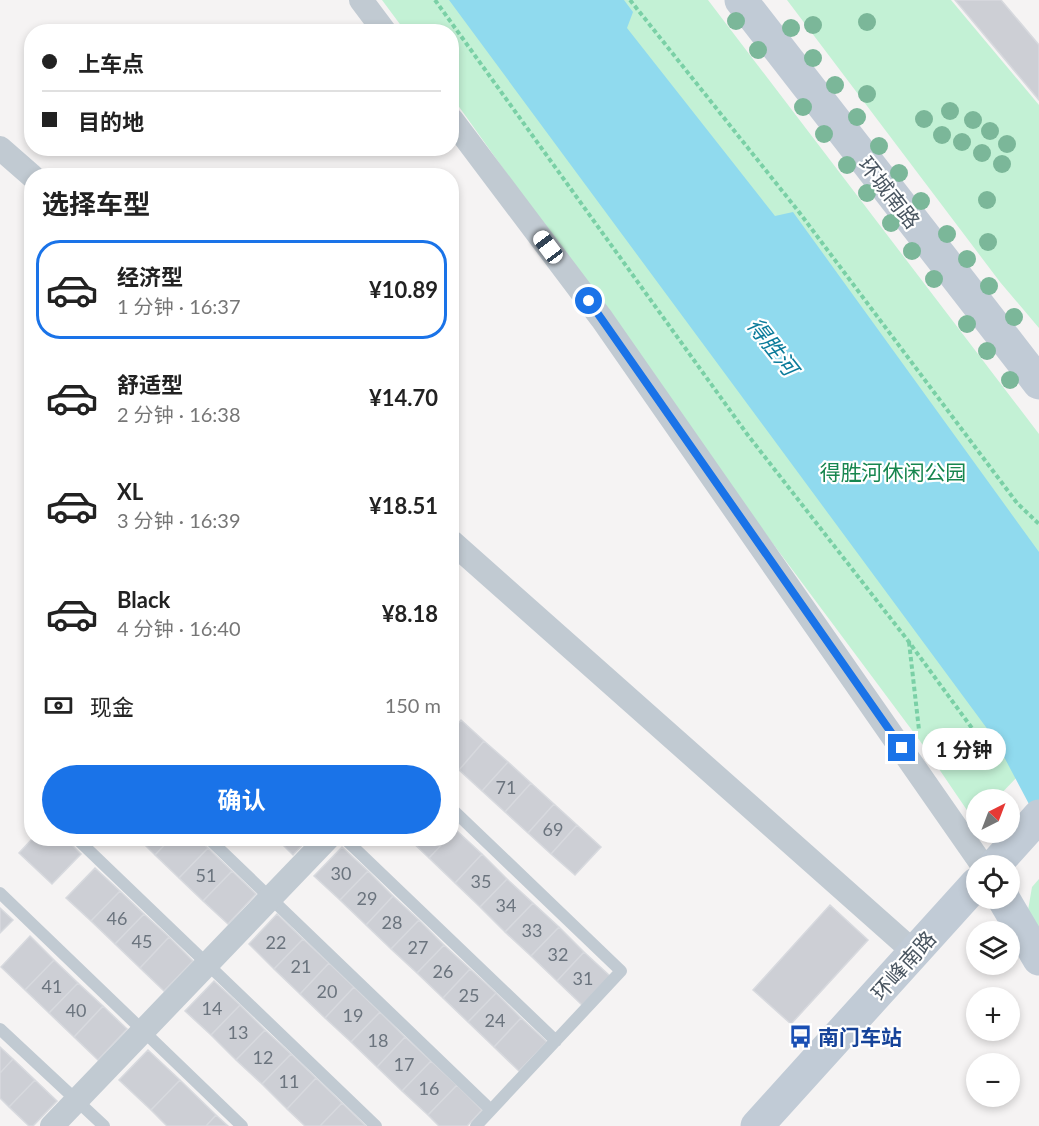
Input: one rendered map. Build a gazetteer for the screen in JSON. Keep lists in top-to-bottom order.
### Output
{
  "streets": {
    "main road": ["环城南路", "环峰南路"]
  },
  "water": ["得胜河"],
  "parks": ["得胜河休闲公园"],
  "places": {
    "bus stop": ["南门车站"]
  },
  "house_numbers": [
    "71",
    "69",
    "30",
    "51",
    "35",
    "29",
    "34",
    "46",
    "28",
    "33",
    "45",
    "22",
    "27",
    "32",
    "21",
    "26",
    "31",
    "41",
    "20",
    "25",
    "14",
    "40",
    "19",
    "24",
    "13",
    "18",
    "12",
    "17",
    "11",
    "16"
  ],
  "north": "top right",
  "page": {
    "banner": ["上车点", "目的地"],
    "heading": "选择车型",
    "list": [
      {
        "name": "经济型",
        "note": "1 分钟 · 16:37",
        "value": "¥10.89"
      },
      {
        "name": "舒适型",
        "note": "2 分钟 · 16:38",
        "value": "¥14.70"
      },
      {
        "name": "XL",
        "note": "3 分钟 · 16:39",
        "value": "¥18.51"
      },
      {
        "name": "Black",
        "note": "4 分钟 · 16:40",
        "value": "¥8.18"
      }
    ],
    "pay": ["现金", "150 m"],
    "bubble": "1 分钟",
    "buttons": "确认",
    "map_buttons": ["+", "−"]
  }
}
